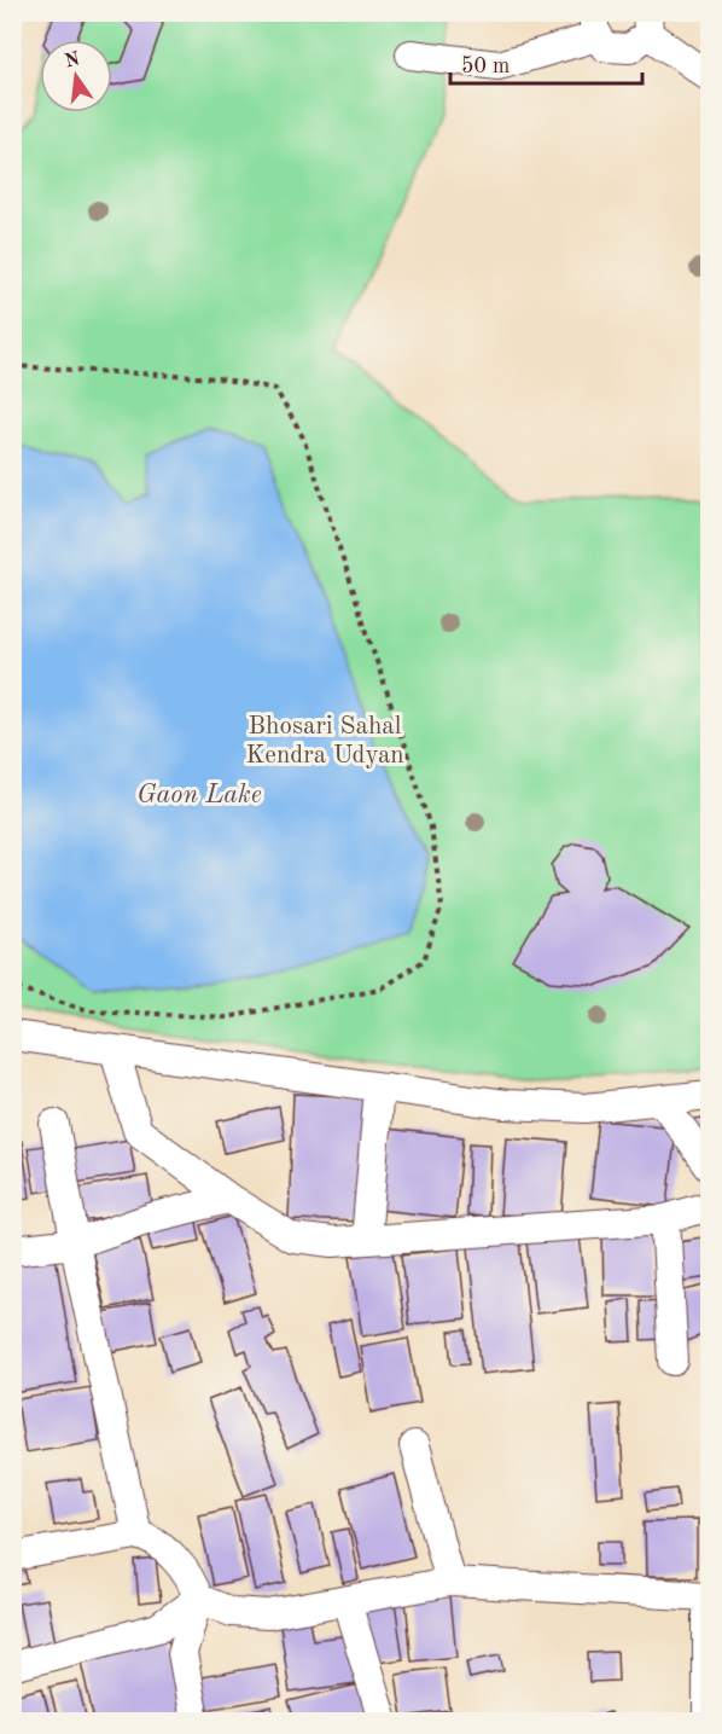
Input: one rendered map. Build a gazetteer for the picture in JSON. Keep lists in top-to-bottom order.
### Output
{
  "water": ["Gaon Lake"],
  "parks": ["Bhosari Sahal Kendra Udyan"],
  "scale_bar": "50 m",
  "north": "top"
}
